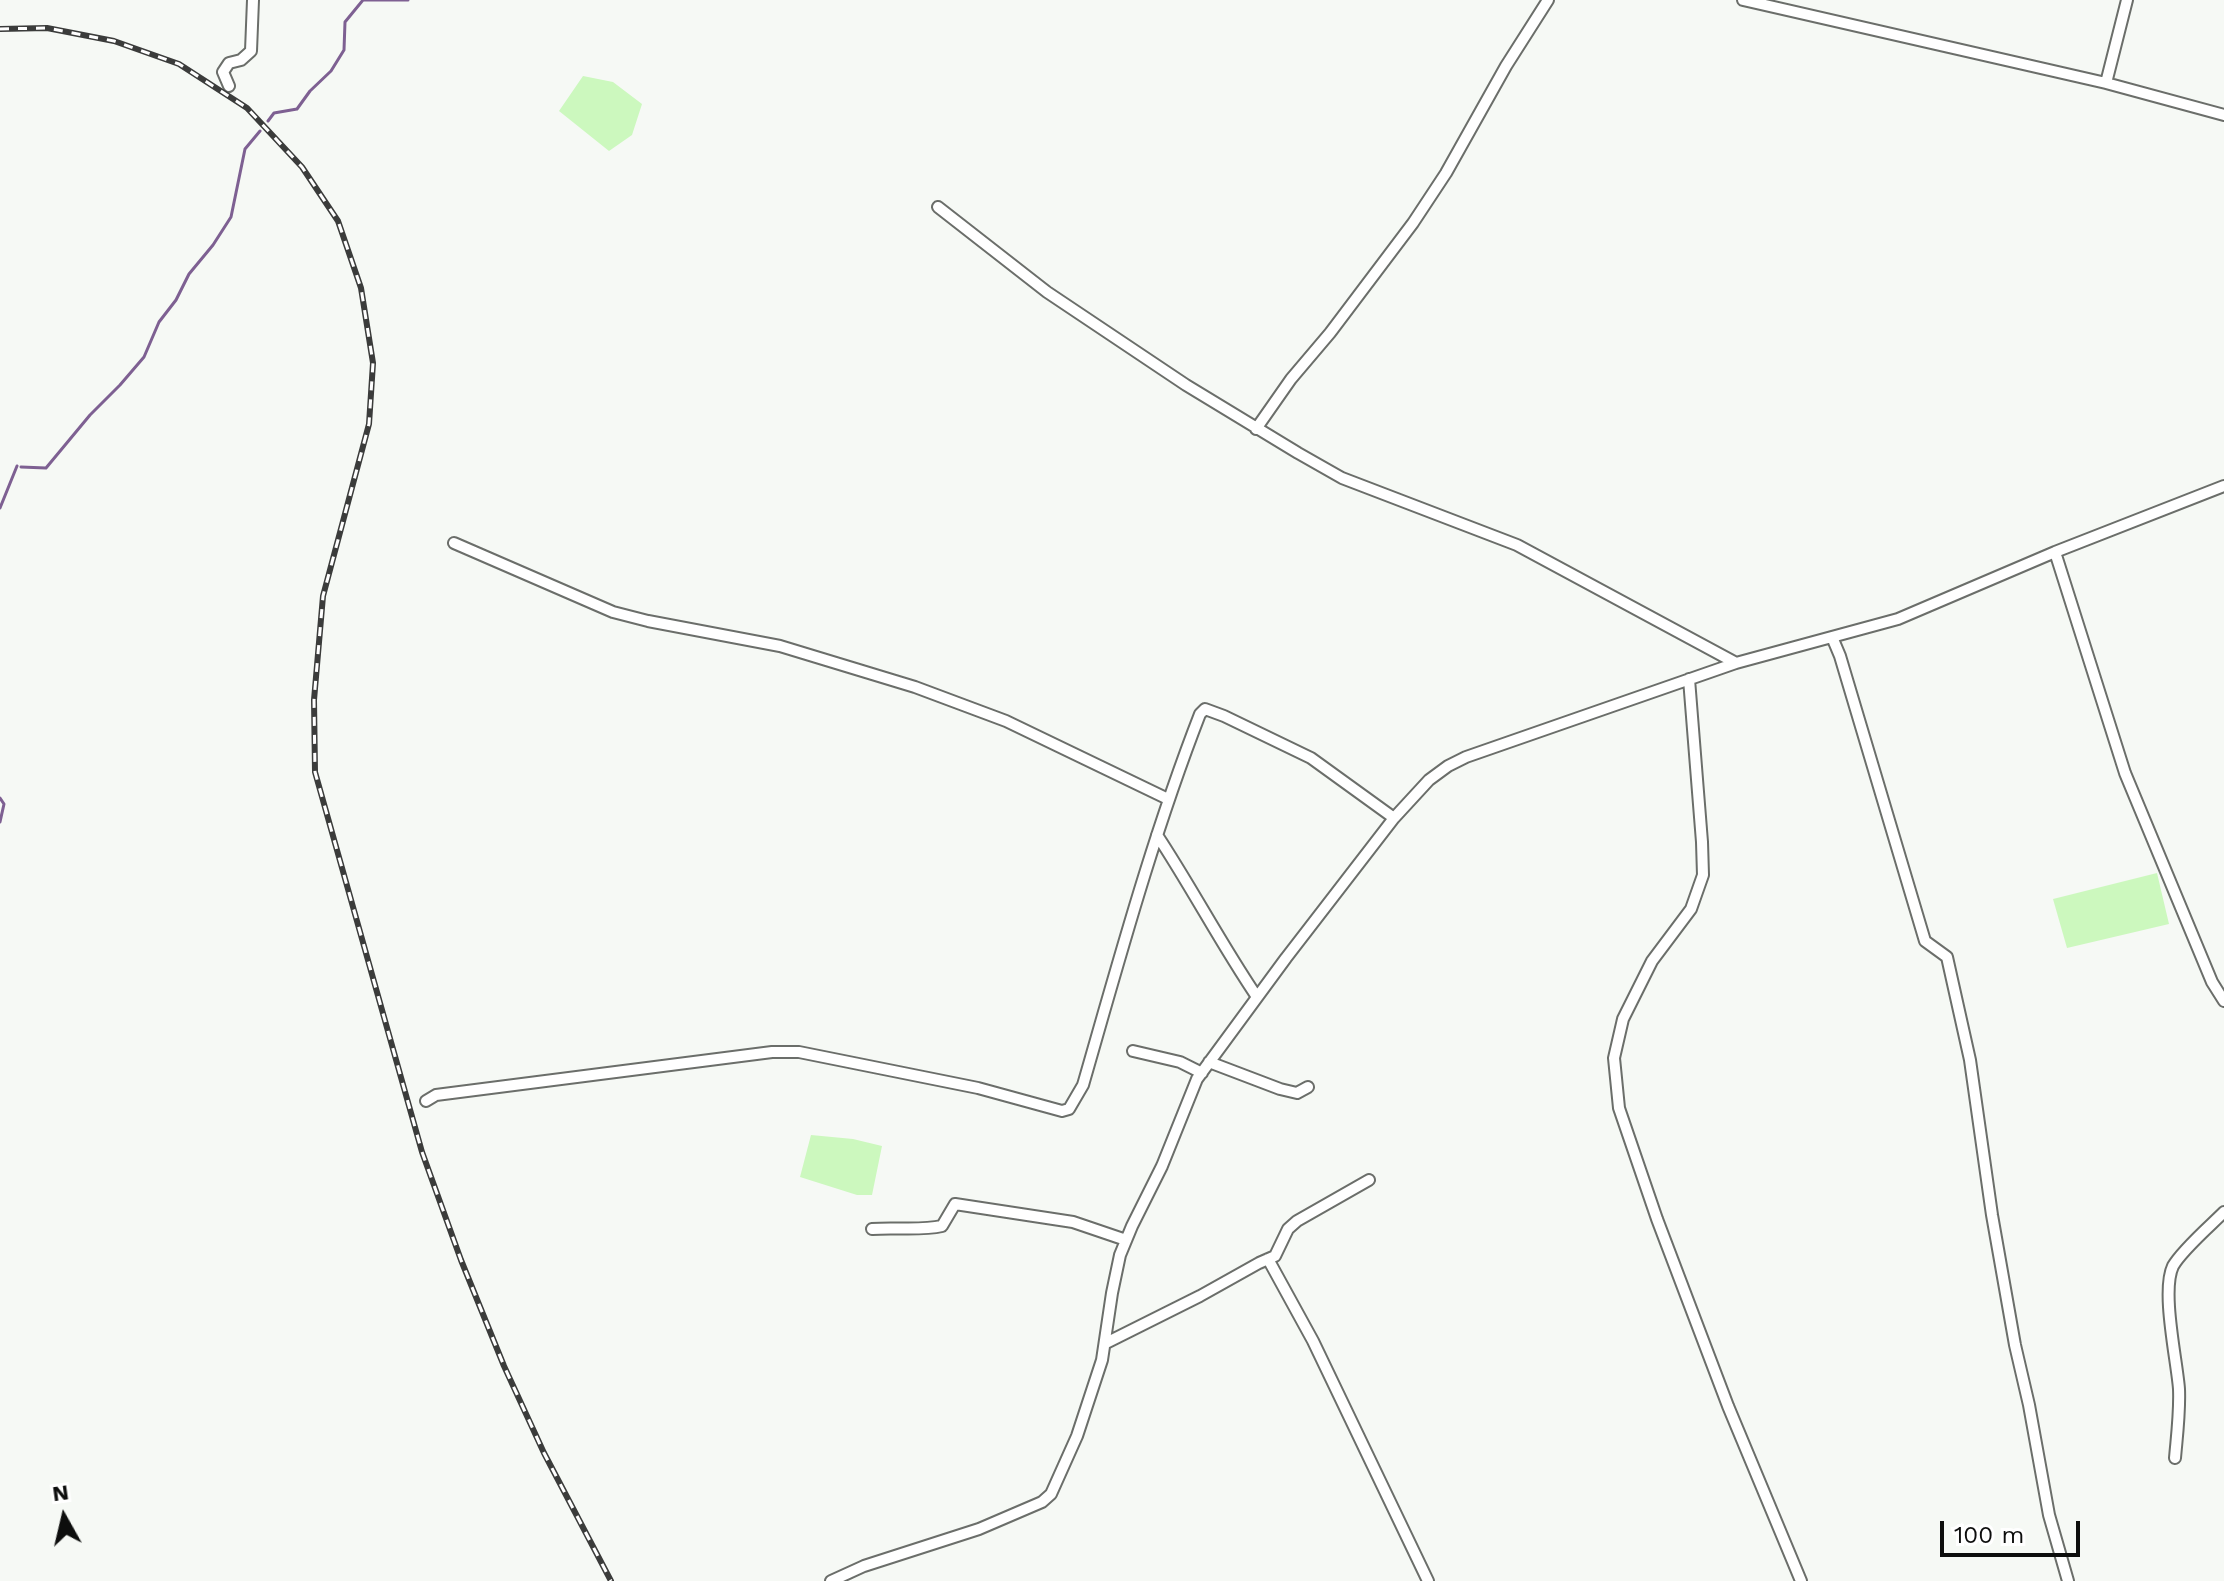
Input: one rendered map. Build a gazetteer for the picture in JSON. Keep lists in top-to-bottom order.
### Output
{
  "scale_bar": "100 m",
  "north": "top"
}
